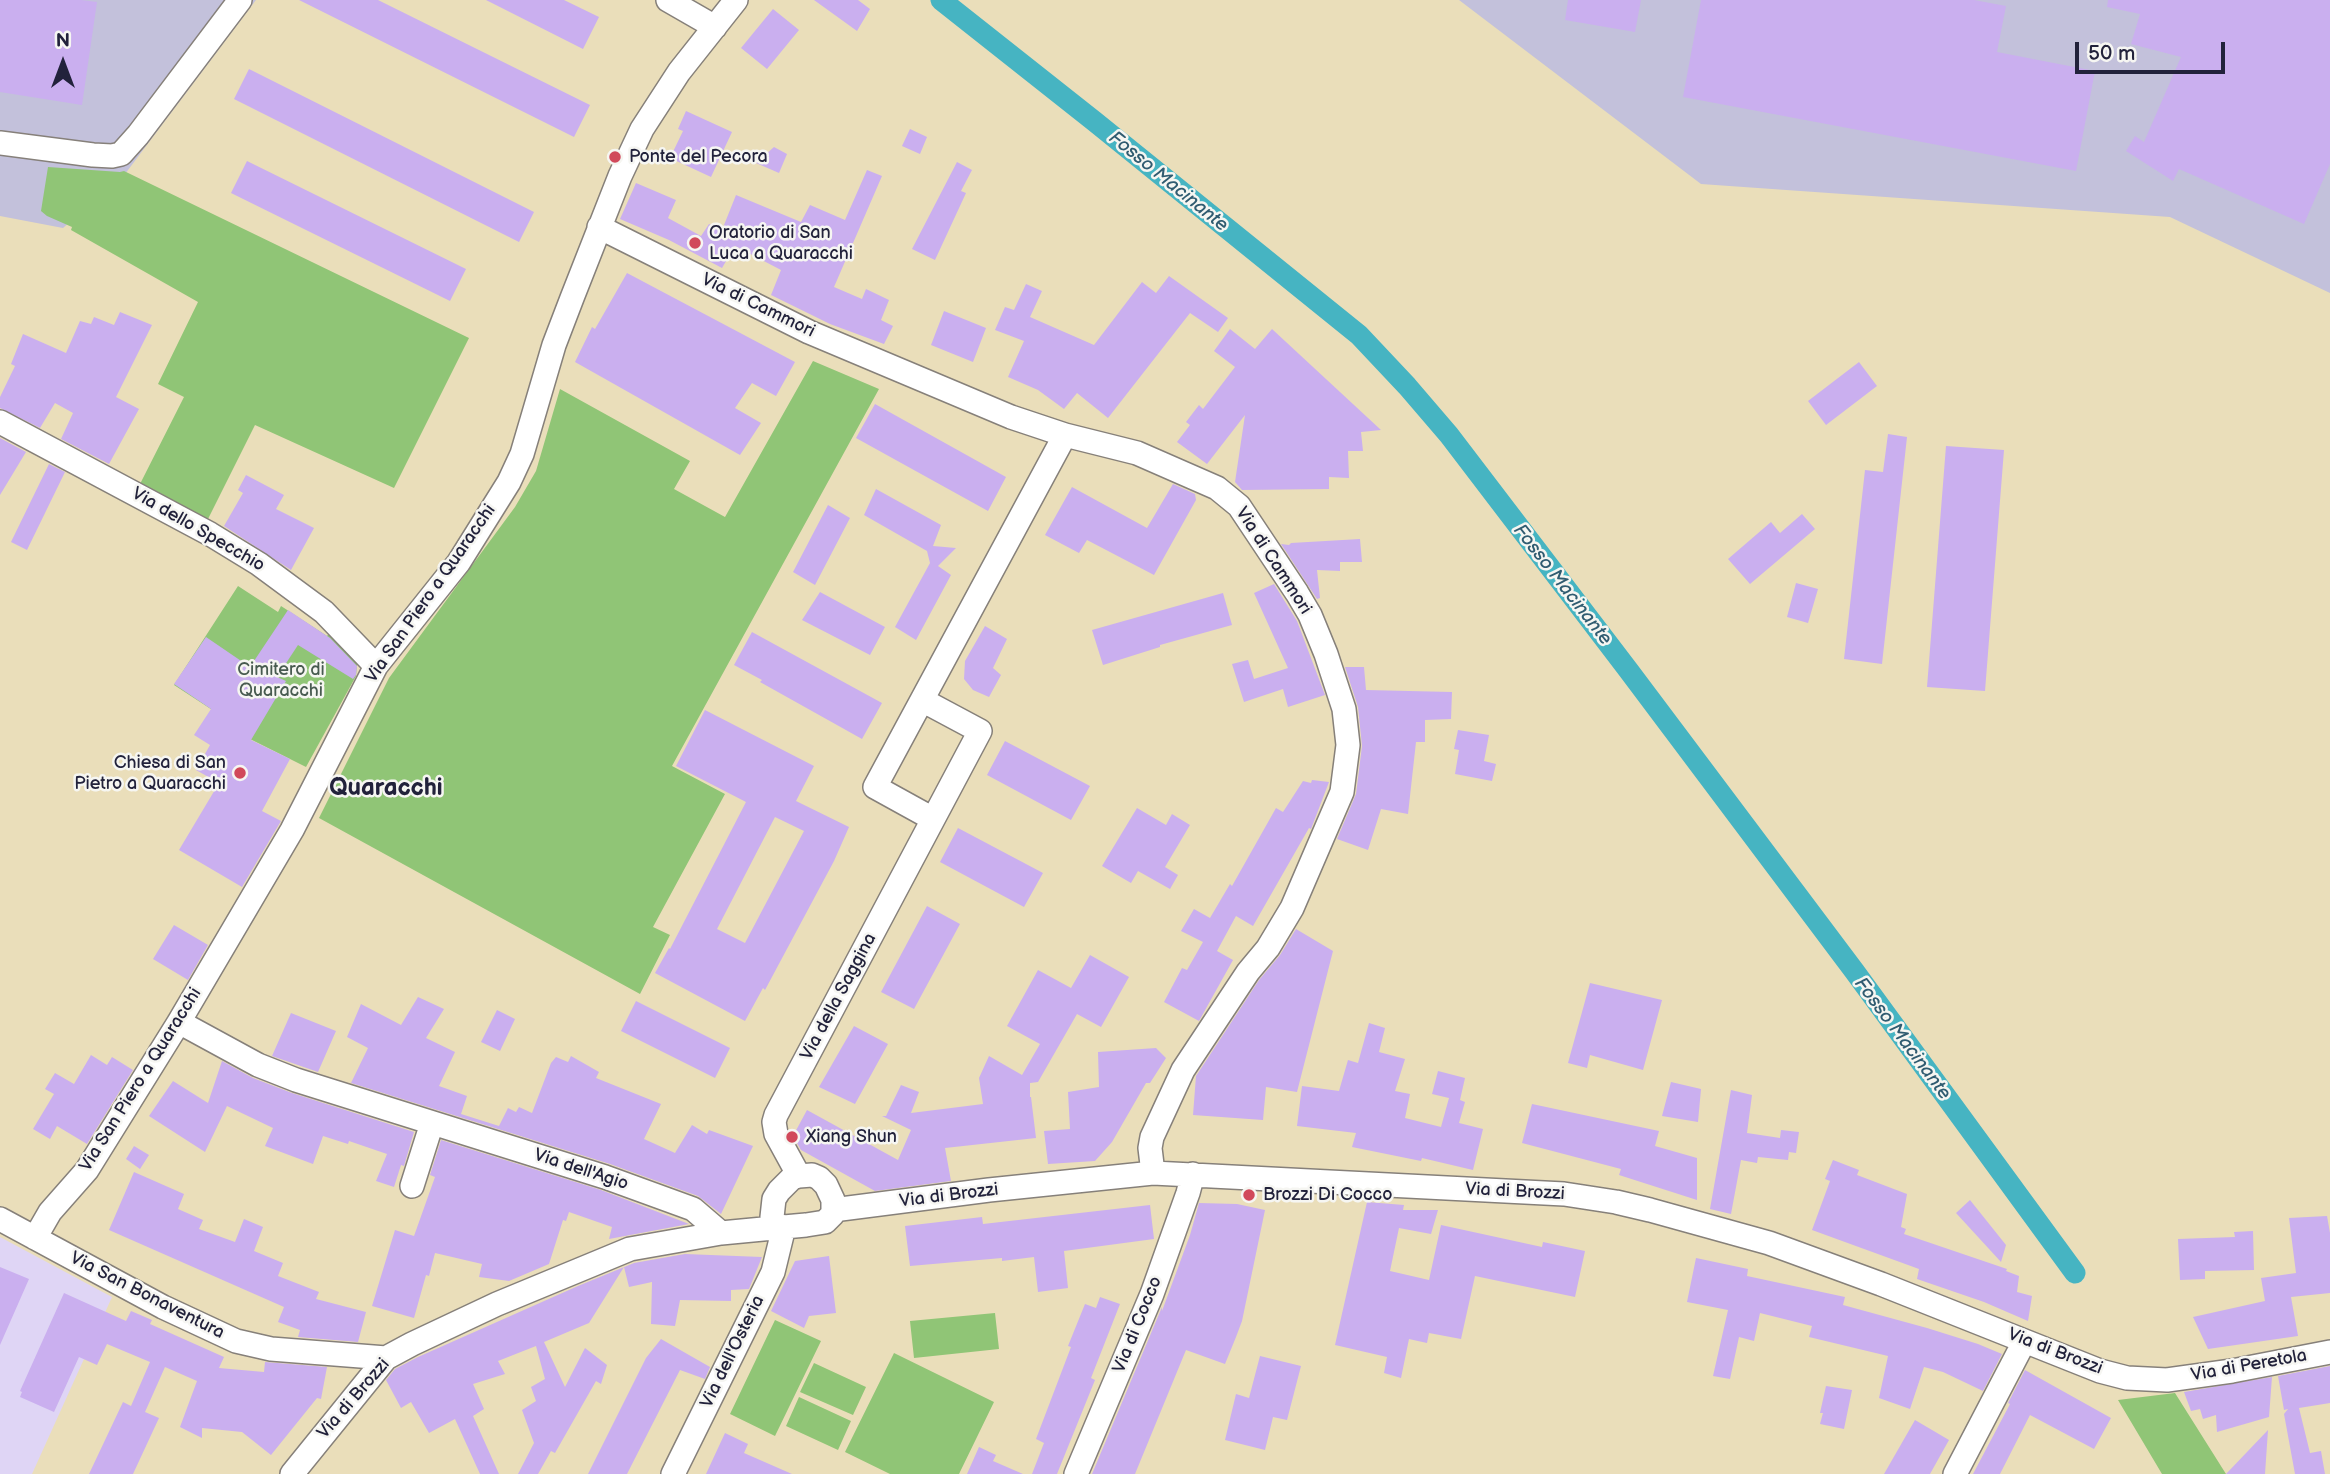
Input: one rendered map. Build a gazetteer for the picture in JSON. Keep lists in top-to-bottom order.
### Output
{
  "streets": {
    "street": [
      "Via di Cammori",
      "Via dello Specchio",
      "Via San Piero a Quaracchi",
      "Via della Saggina",
      "Via dell'Agio",
      "Via di Brozzi",
      "Via San Bonaventura",
      "Via di Cocco",
      "Via dell'Osteria",
      "Via di Peretola"
    ]
  },
  "crossings": [
    ["Via di Cammori", "Via San Piero a Quaracchi"],
    ["Via di Cammori", "Via di Brozzi"],
    ["Via dello Specchio", "Via San Piero a Quaracchi"],
    ["Via San Piero a Quaracchi", "Via dell'Agio"],
    ["Via San Piero a Quaracchi", "Via San Bonaventura"],
    ["Via della Saggina", "Via di Brozzi"],
    ["Via della Saggina", "Via dell'Osteria"],
    ["Via dell'Agio", "Via di Brozzi"],
    ["Via di Brozzi", "Via San Bonaventura"],
    ["Via di Brozzi", "Via di Cocco"],
    ["Via di Brozzi", "Via dell'Osteria"],
    ["Via di Brozzi", "Via di Peretola"]
  ],
  "districts": ["Quaracchi"],
  "water": ["Fosso Macinante"],
  "parks": ["Cimitero di Quaracchi"],
  "places": [
    "Ponte del Pecora",
    "Oratorio di San Luca a Quaracchi",
    "Chiesa di San Pietro a Quaracchi",
    "Xiang Shun",
    "Brozzi Di Cocco"
  ],
  "scale_bar": "50 m",
  "north": "top"
}
